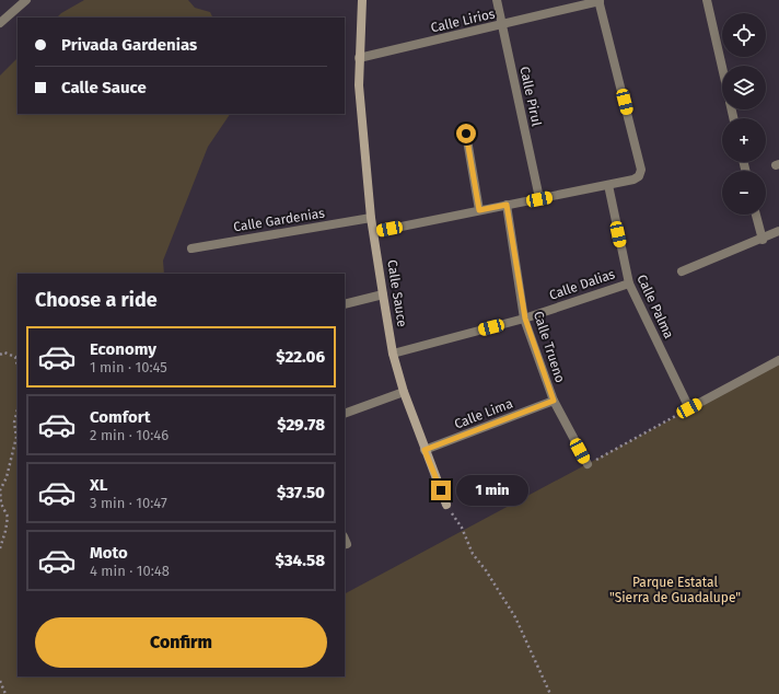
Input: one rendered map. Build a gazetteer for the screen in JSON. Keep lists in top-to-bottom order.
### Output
{
  "streets": {
    "street": [
      "Calle Lirios",
      "Calle Pirul",
      "Calle Gardenias",
      "Calle Dalias",
      "Calle Sauce",
      "Calle Palma",
      "Calle Trueno",
      "Calle Lima"
    ]
  },
  "crossings": [
    ["Calle Lirios", "Calle Pirul"],
    ["Calle Lirios", "Calle Sauce"],
    ["Calle Gardenias", "Calle Sauce"],
    ["Calle Dalias", "Calle Sauce"],
    ["Calle Dalias", "Calle Palma"],
    ["Calle Dalias", "Calle Trueno"],
    ["Calle Sauce", "Calle Lima"],
    ["Calle Trueno", "Calle Lima"]
  ],
  "parks": ["Parque Estatal \"Sierra de Guadalupe\""],
  "page": {
    "map_buttons": ["+", "−"],
    "banner": ["Privada Gardenias", "Calle Sauce"],
    "heading": "Choose a ride",
    "list": [
      {
        "name": "Economy",
        "note": "1 min · 10:45",
        "value": "$22.06"
      },
      {
        "name": "Comfort",
        "note": "2 min · 10:46",
        "value": "$29.78"
      },
      {
        "name": "XL",
        "note": "3 min · 10:47",
        "value": "$37.50"
      },
      {
        "name": "Moto",
        "note": "4 min · 10:48",
        "value": "$34.58"
      }
    ],
    "bubble": "1 min",
    "buttons": "Confirm"
  }
}
